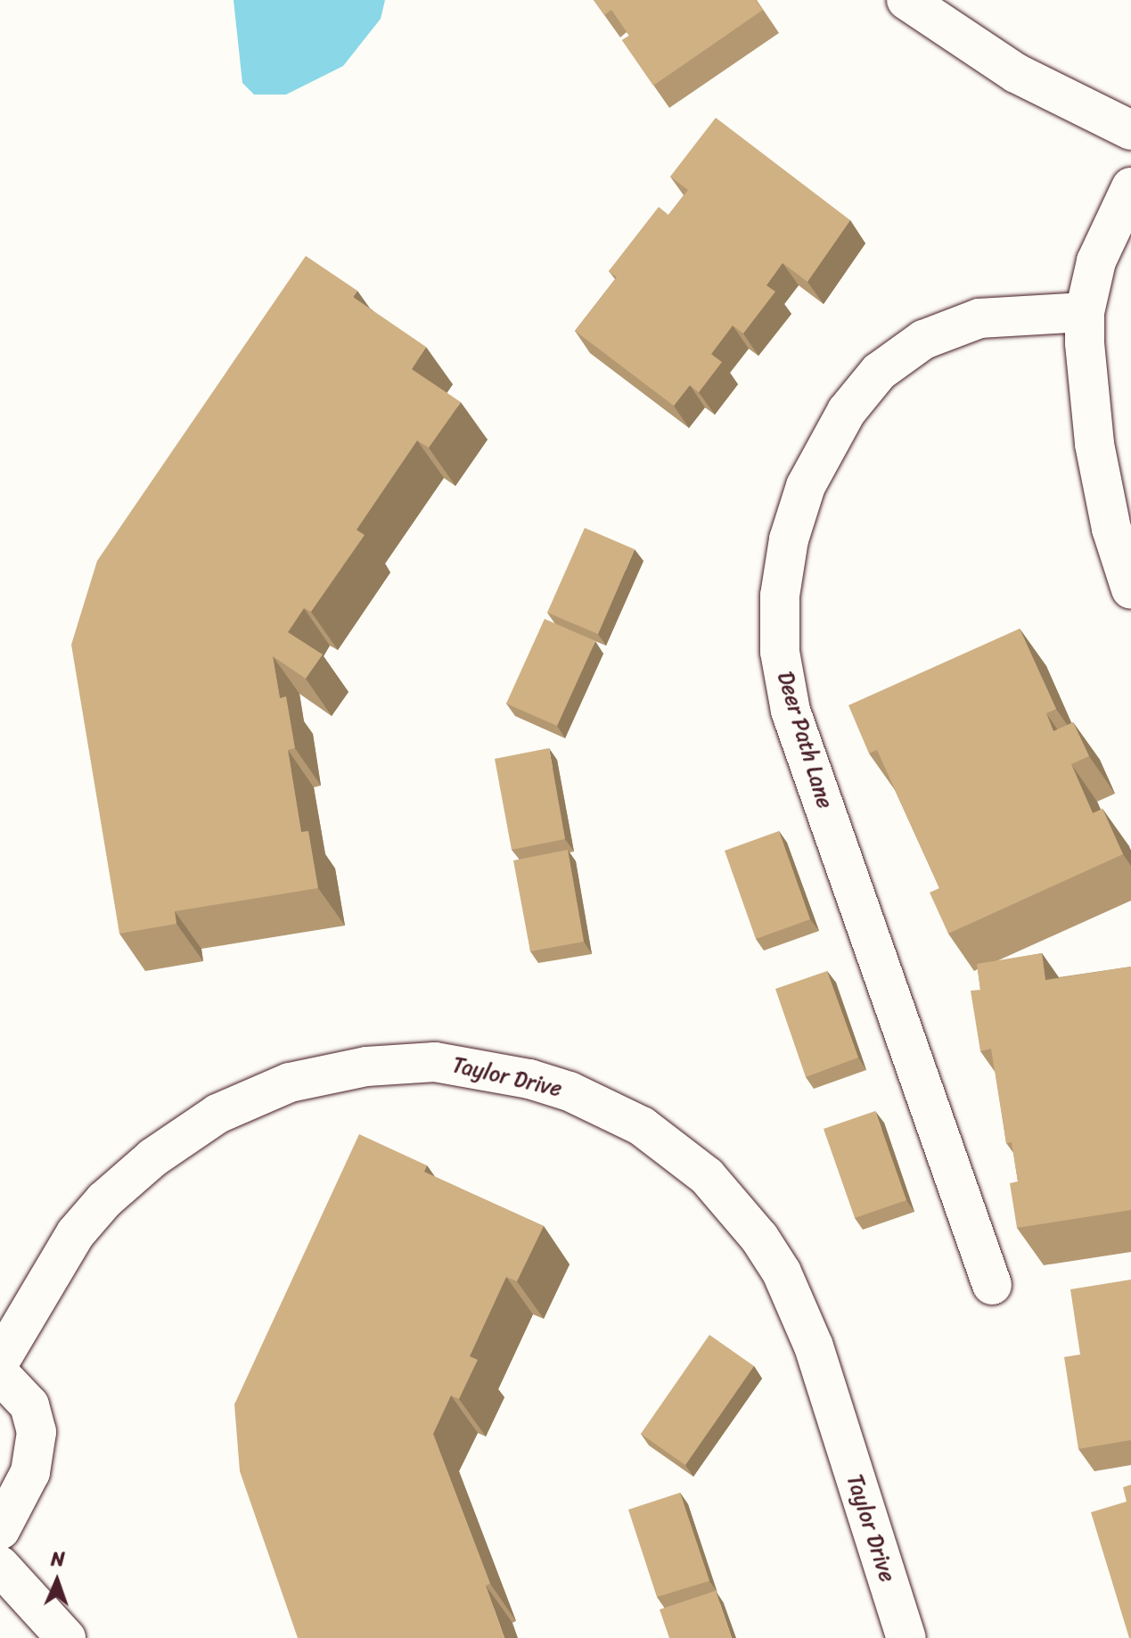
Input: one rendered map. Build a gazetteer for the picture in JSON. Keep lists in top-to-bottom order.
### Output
{
  "streets": {
    "street": ["Deer Path Lane", "Taylor Drive"]
  },
  "north": "top"
}
